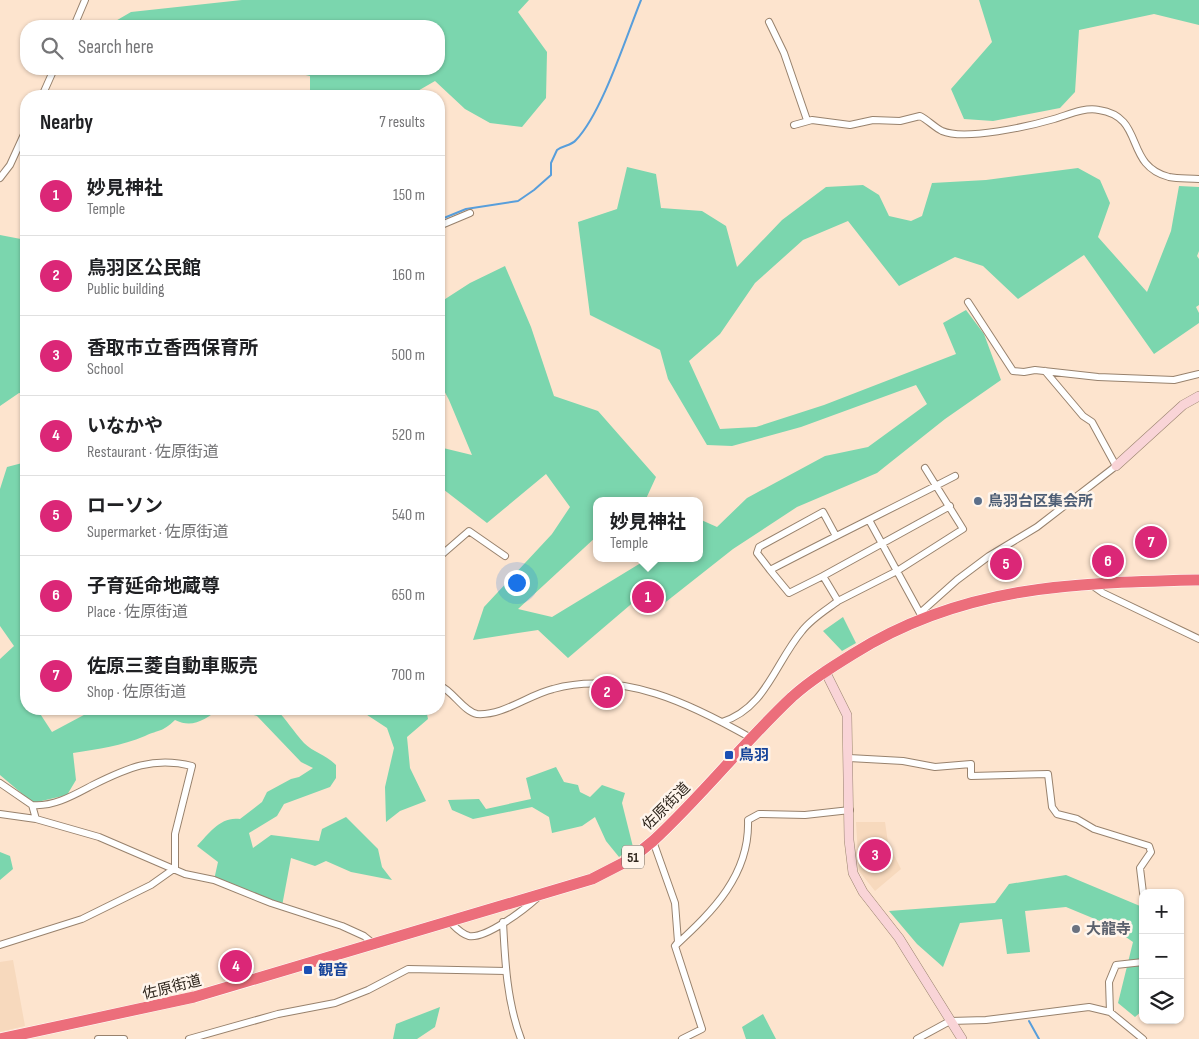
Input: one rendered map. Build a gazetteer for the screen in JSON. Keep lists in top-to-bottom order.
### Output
{
  "streets": {
    "highway": ["佐原街道", "51"]
  },
  "places": {
    "other": ["鳥羽台区集会所", "大龍寺"],
    "transit": ["鳥羽", "観音"]
  },
  "page": {
    "search": "Search here",
    "heading": ["Nearby", "7 results"],
    "list": [
      {
        "mark": "1",
        "name": "妙見神社",
        "note": "Temple",
        "value": "150 m"
      },
      {
        "mark": "2",
        "name": "鳥羽区公民館",
        "note": "Public building",
        "value": "160 m"
      },
      {
        "mark": "3",
        "name": "香取市立香西保育所",
        "note": "School",
        "value": "500 m"
      },
      {
        "mark": "4",
        "name": "いなかや",
        "note": "Restaurant · 佐原街道",
        "value": "520 m"
      },
      {
        "mark": "5",
        "name": "ローソン",
        "note": "Supermarket · 佐原街道",
        "value": "540 m"
      },
      {
        "mark": "6",
        "name": "子育延命地蔵尊",
        "note": "Place · 佐原街道",
        "value": "650 m"
      },
      {
        "mark": "7",
        "name": "佐原三菱自動車販売",
        "note": "Shop · 佐原街道",
        "value": "700 m"
      }
    ],
    "popup": ["妙見神社", "Temple"],
    "pins": [
      "7",
      "6",
      "5",
      "1",
      "2",
      "3",
      "4"
    ],
    "map_buttons": ["+", "−"]
  }
}
